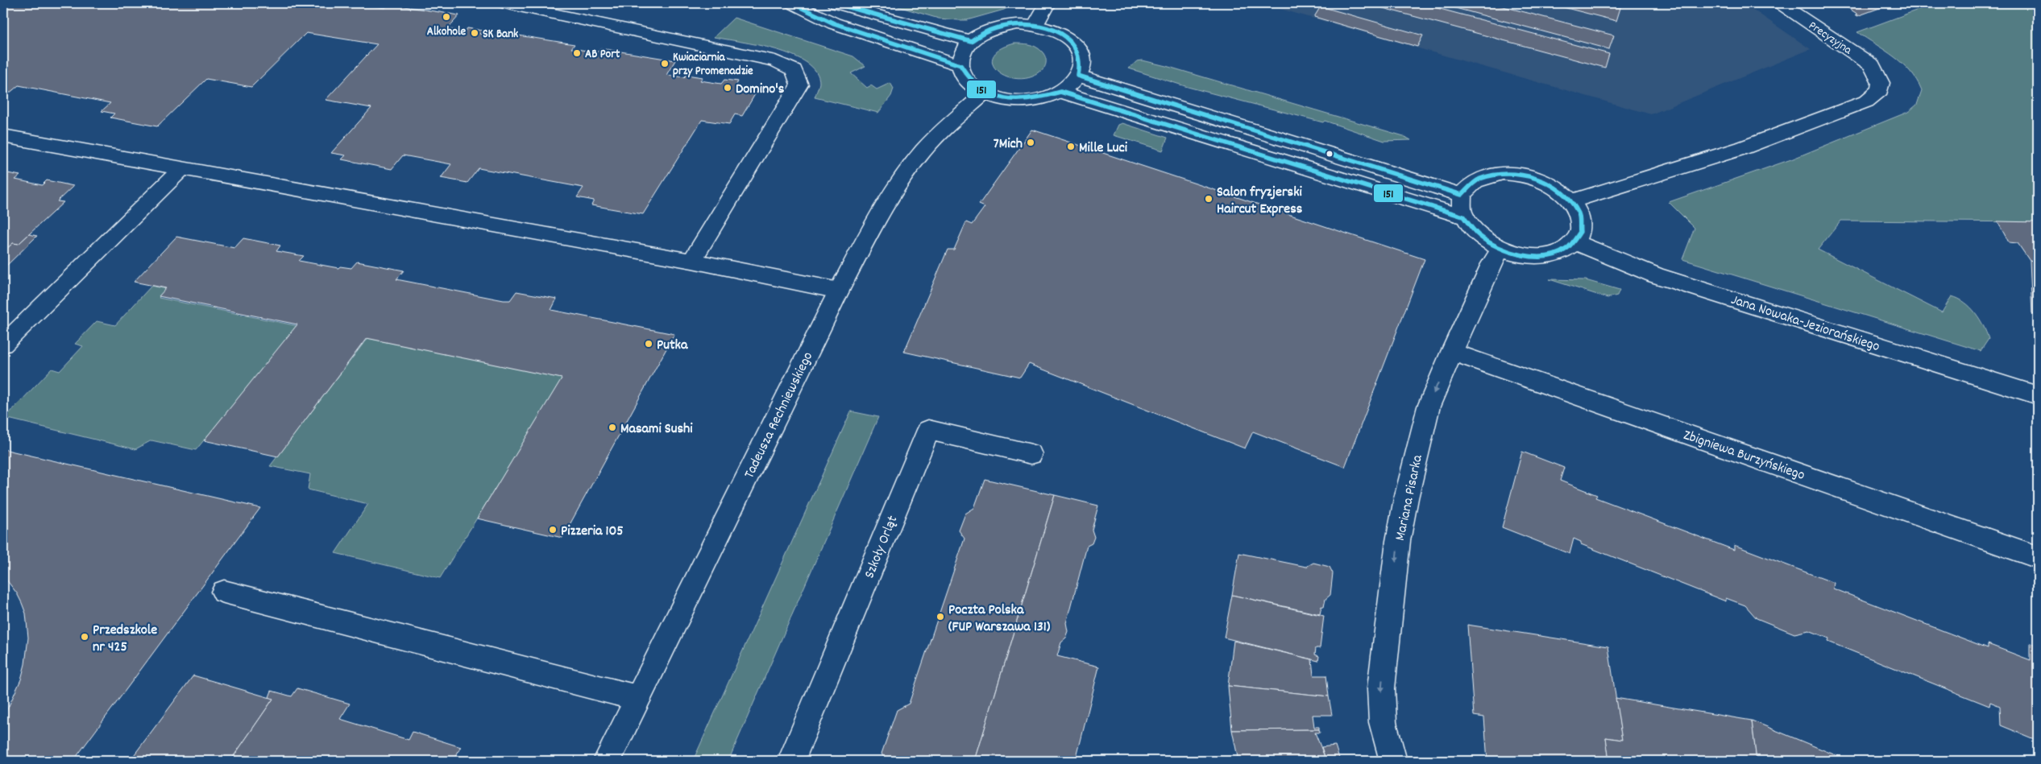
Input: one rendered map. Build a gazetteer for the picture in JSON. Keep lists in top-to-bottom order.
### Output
{
  "streets": {
    "street": [
      "Precyzyjna",
      "Jana Nowaka-Jeziorańskiego",
      "Tadeusza Rechniewskiego",
      "Zbigniewa Burzyńskiego",
      "Mariana Pisarka",
      "Szkoły Orląt"
    ]
  },
  "crossings": [
    ["Precyzyjna", "Jana Nowaka-Jeziorańskiego"],
    ["Precyzyjna", "Mariana Pisarka"],
    ["Jana Nowaka-Jeziorańskiego", "Mariana Pisarka"],
    ["Zbigniewa Burzyńskiego", "Mariana Pisarka"]
  ],
  "one_way": ["Mariana Pisarka"],
  "places": [
    "Alkohole",
    "SK Bank",
    "AB Port",
    "Kwiaciarnia przy Promenadzie",
    "Domino's",
    "7Mich",
    "Mille Luci",
    "Salon fryzjerski Haircut Express",
    "Putka",
    "Masami Sushi",
    "Pizzeria 105",
    "Poczta Polska (FUP Warszawa 131)",
    "Przedszkole nr 425"
  ],
  "lines": ["transit line 151"]
}
